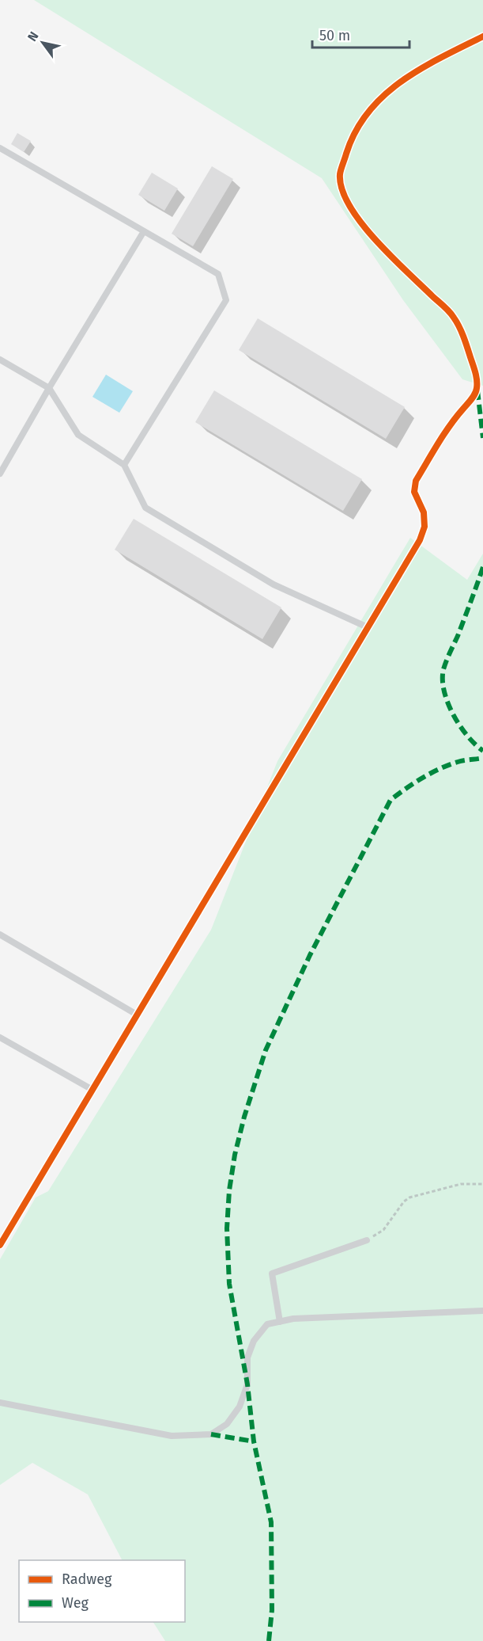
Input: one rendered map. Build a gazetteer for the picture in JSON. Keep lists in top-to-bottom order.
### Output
{
  "legend": ["Radweg", "Weg"],
  "scale_bar": "50 m",
  "north": "top left"
}
